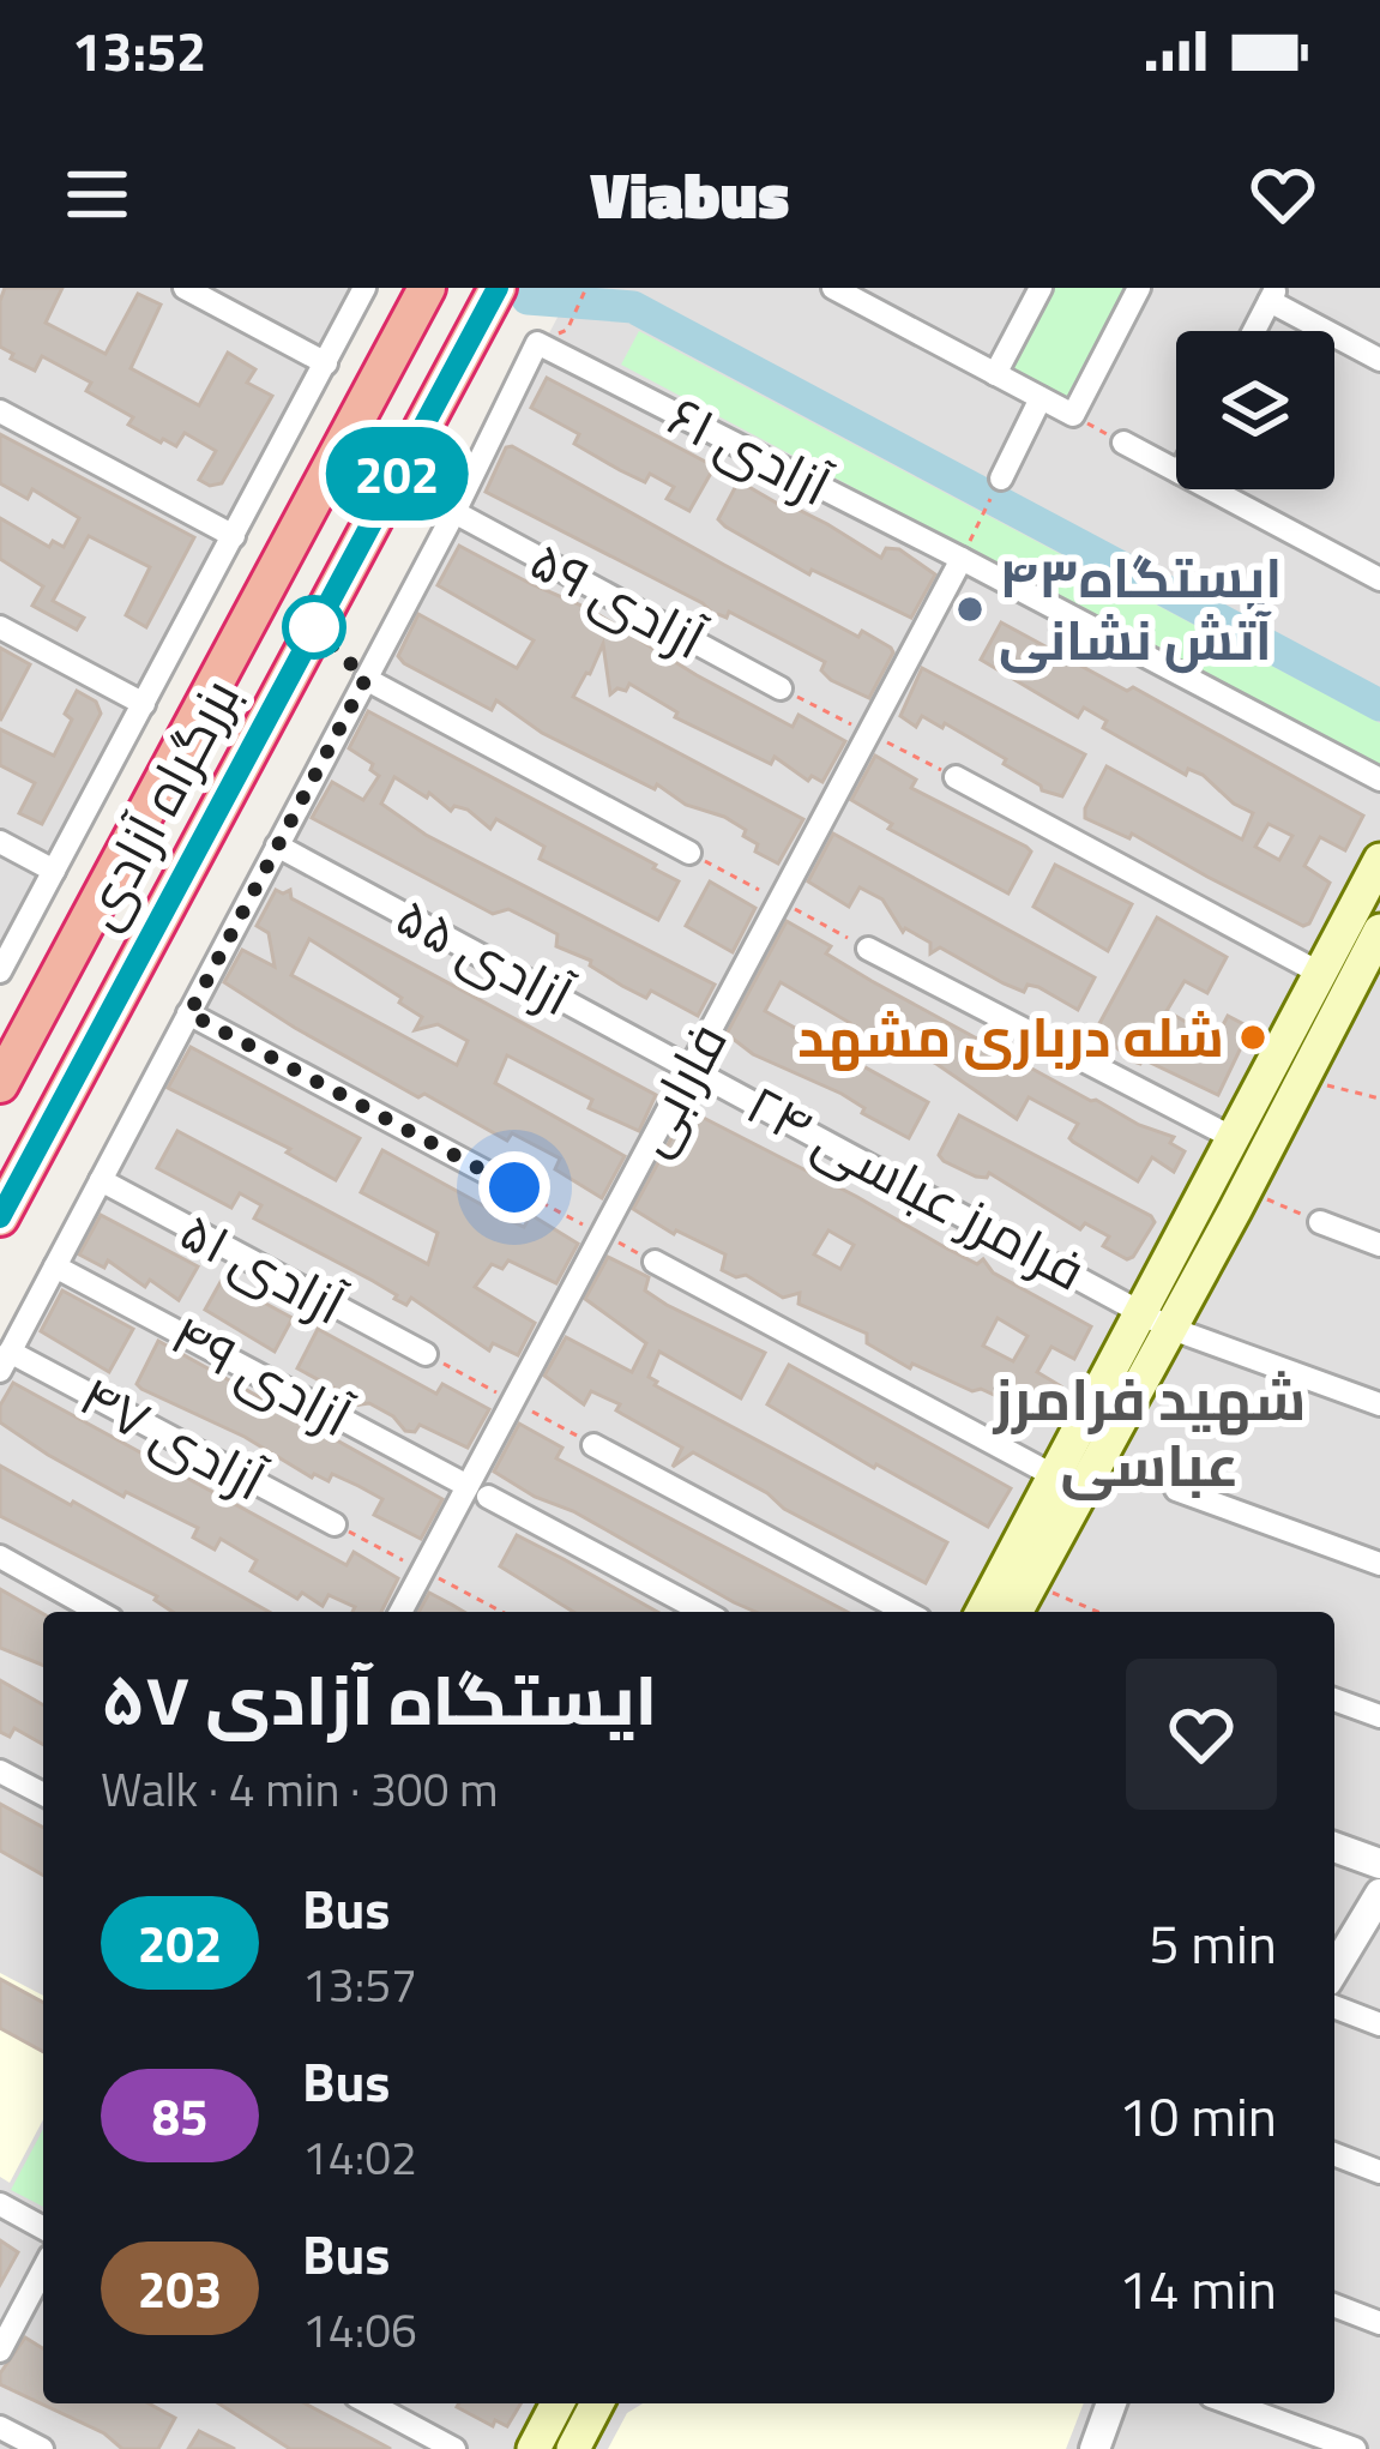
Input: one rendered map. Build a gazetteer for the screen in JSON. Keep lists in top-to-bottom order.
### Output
{
  "streets": {
    "highway": ["بزرگراه آزادی"],
    "street": [
      "آزادی ۶۱",
      "آزادی ۵۹",
      "آزادی ۵۵",
      "فارابی",
      "فرامرز عباسی ۲۴",
      "۵۱ آزادی",
      "۴۹ آزادی",
      "۴۷ آزادی"
    ]
  },
  "crossings": [
    ["آزادی ۶۱", "آزادی ۵۹"],
    ["آزادی ۶۱", "فارابی"],
    ["آزادی ۵۵", "فارابی"],
    ["آزادی ۵۵", "فرامرز عباسی ۲۴"],
    ["فارابی", "فرامرز عباسی ۲۴"],
    ["فارابی", "۴۹ آزادی"]
  ],
  "districts": ["شهید فرامرز عباسی"],
  "places": ["ایستگاه۴۳ آتش نشانی", "شله درباری مشهد"],
  "lines": ["bus line 202"],
  "page": {
    "status": "13:52",
    "header": "Viabus",
    "on_map": "202",
    "heading": ["ایستگاه آزادی ۵۷", "Walk · 4 min · 300 m"],
    "list": [
      {
        "mark": "202",
        "name": "Bus",
        "note": "13:57",
        "value": "5 min"
      },
      {
        "mark": "85",
        "name": "Bus",
        "note": "14:02",
        "value": "10 min"
      },
      {
        "mark": "203",
        "name": "Bus",
        "note": "14:06",
        "value": "14 min"
      }
    ]
  }
}
